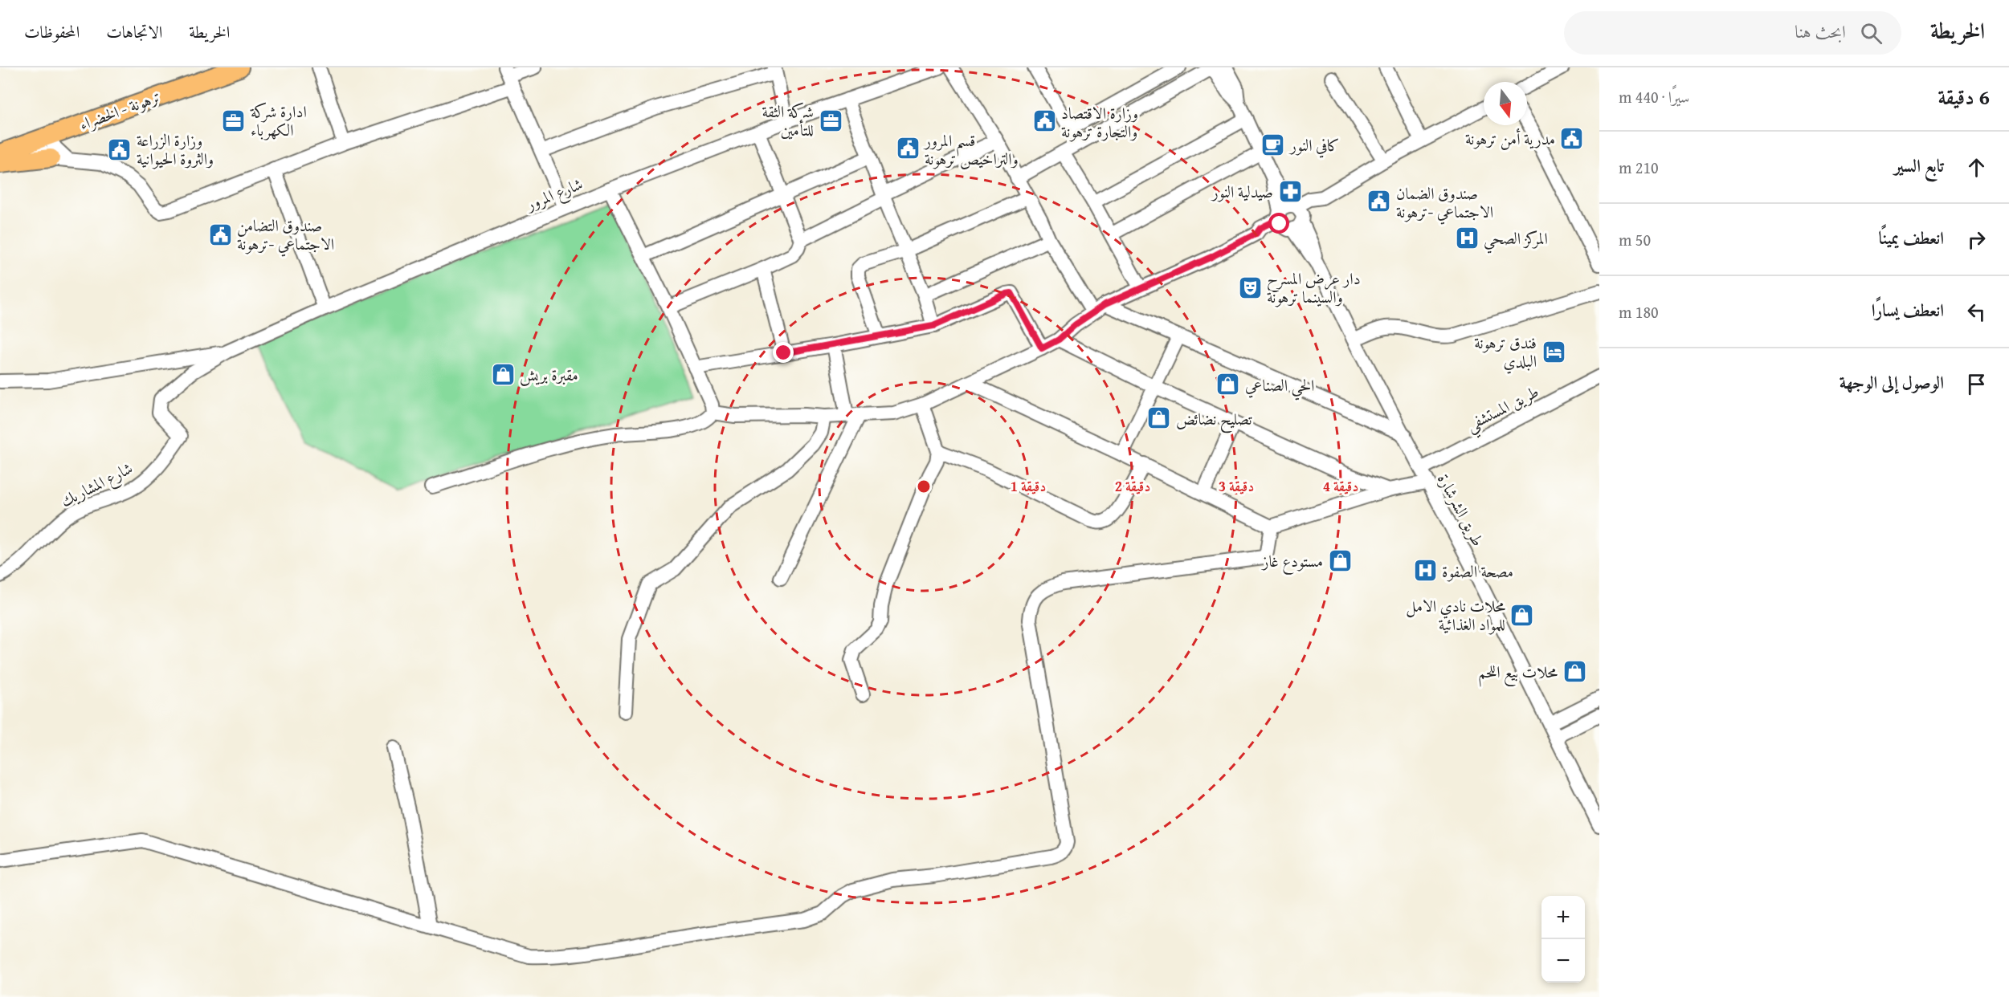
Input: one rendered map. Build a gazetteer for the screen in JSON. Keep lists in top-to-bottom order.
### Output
{
  "streets": {
    "highway": ["ترهونة - الخضراء"],
    "street": [
      "شارع المرور",
      "طريق المستشفي",
      "شارع المشاريك",
      "طريق الشرشارة"
    ]
  },
  "crossings": [
    ["شارع المرور", "شارع المشاريك"],
    ["طريق المستشفي", "طريق الشرشارة"]
  ],
  "places": {
    "office": ["ادارة شركة الكهرباء", "شركة الثقة للتأمين"],
    "public building": [
      "وزارة الاقتصاد والتجارة ترهونة",
      "مدرية أمن ترهونة",
      "قسم المرور والتراخيص ترهونة",
      "وزارة الزراعة والثروة الحيوانية",
      "صندوق الضمان الاجتماعي -ترهونة",
      "صندوق التضامن الاجتماعي -ترهونة"
    ],
    "cafe": ["كافي النور"],
    "pharmacy": ["صيدلية النور"],
    "hospital": ["المركز الصحي", "مصحة الصفوة"],
    "theatre": ["دار عرض المسرح والسينما ترهونة"],
    "hotel": ["فندق ترهونة البلدي"],
    "shop": [
      "مقبرة بريش",
      "الحي الصناعي",
      "تصليح نضائض",
      "مستودع غاز",
      "محلات نادي الامل للمواد الغذائية",
      "محلات بيع اللحم"
    ]
  },
  "north": "bottom",
  "page": {
    "header": "الخريطة",
    "search": "ابحث هنا",
    "nav": ["الخريطة", "الاتجاهات", "المحفوظات"],
    "heading": ["6 دقيقة", "سيرًا · 440 m"],
    "list": [
      ["تابع السير", "210 m"],
      ["انعطف يمينًا", "50 m"],
      ["انعطف يسارًا", "180 m"],
      "الوصول إلى الوجهة"
    ],
    "map_buttons": ["+", "−"]
  },
  "rings": [
    "1 دقيقة",
    "2 دقيقة",
    "3 دقيقة",
    "4 دقيقة"
  ]
}
